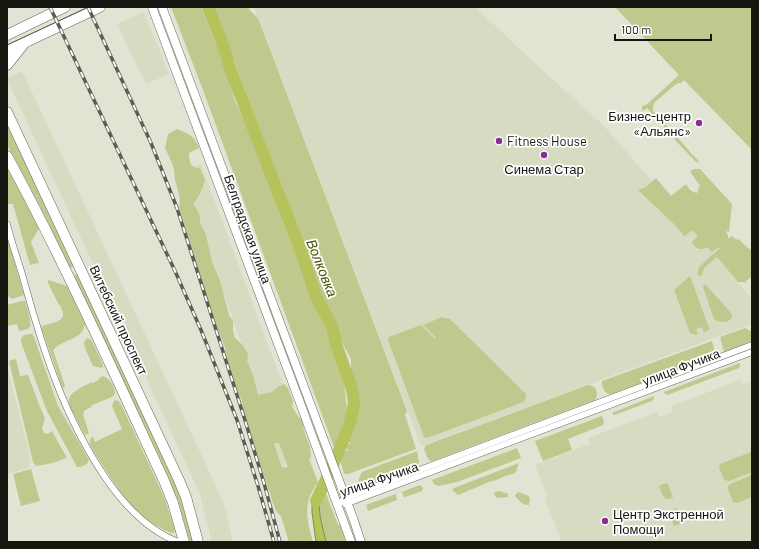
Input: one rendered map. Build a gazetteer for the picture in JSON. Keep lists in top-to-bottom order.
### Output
{
  "streets": {
    "main road": ["Витебский проспект"],
    "street": ["Белградская улица", "улица Фучика"]
  },
  "crossings": [
    ["Белградская улица", "улица Фучика"]
  ],
  "water": ["Волковка"],
  "places": [
    "Бизнес-центр «Альянс»",
    "Fitness House",
    "Синема Стар",
    "Центр Экстренной Помощи"
  ],
  "scale_bar": "100 m"
}
